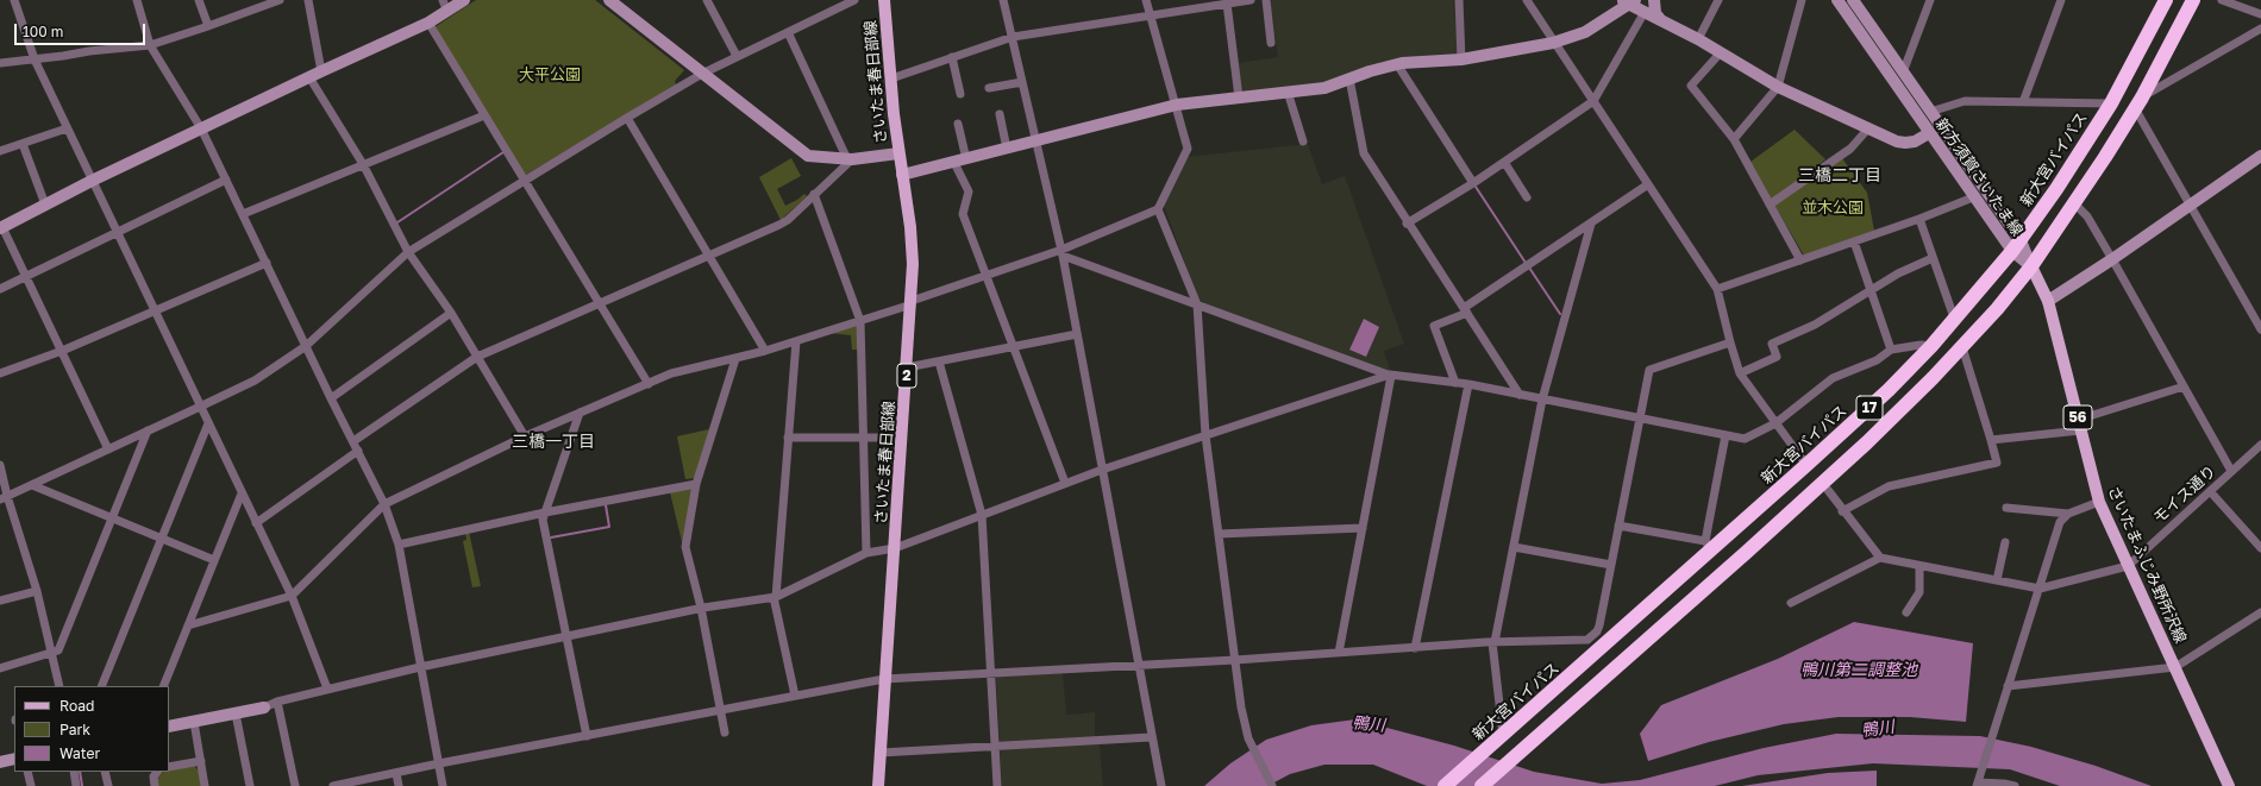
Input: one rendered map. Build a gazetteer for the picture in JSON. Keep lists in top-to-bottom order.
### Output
{
  "streets": {
    "highway": ["新大宮バイパス", "17"],
    "main road": [
      "さいたま春日部線",
      "2",
      "56",
      "さいたまふじみ野所沢線"
    ],
    "street": ["新方須賀さいたま線", "モイス通り"]
  },
  "crossings": [
    ["新大宮バイパス", "新方須賀さいたま線"],
    ["新方須賀さいたま線", "17"],
    ["新方須賀さいたま線", "さいたまふじみ野所沢線"],
    ["17", "さいたまふじみ野所沢線"],
    ["モイス通り", "さいたまふじみ野所沢線"]
  ],
  "districts": ["三橋二丁目", "三橋一丁目"],
  "water": ["鴨川第二調整池", "鴨川"],
  "parks": ["大平公園", "並木公園"],
  "legend": ["Road", "Park", "Water"],
  "scale_bar": "100 m"
}
